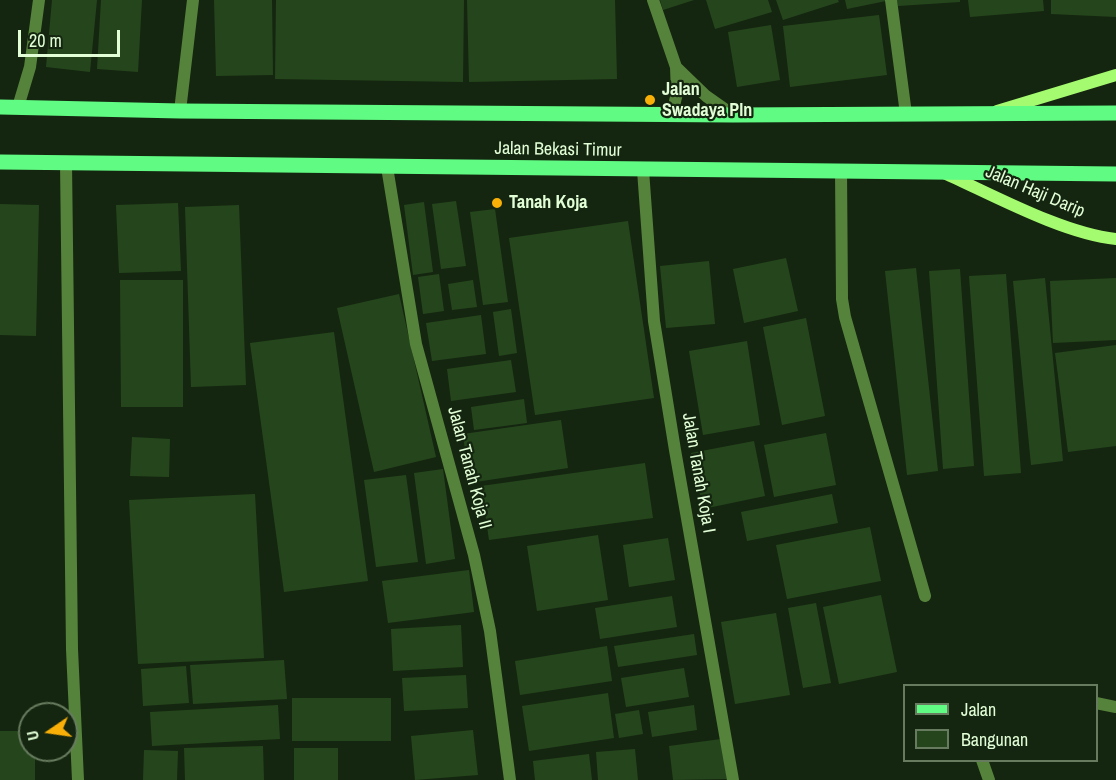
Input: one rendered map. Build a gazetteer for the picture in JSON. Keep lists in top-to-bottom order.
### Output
{
  "streets": {
    "main road": ["Jalan Bekasi Timur", "Jalan Haji Darip"],
    "street": ["Jalan Tanah Koja II", "Jalan Tanah Koja I"]
  },
  "crossings": [
    ["Jalan Bekasi Timur", "Jalan Haji Darip"],
    ["Jalan Bekasi Timur", "Jalan Tanah Koja II"],
    ["Jalan Bekasi Timur", "Jalan Tanah Koja I"]
  ],
  "places": ["Jalan Swadaya Pln", "Tanah Koja"],
  "legend": ["Jalan", "Bangunan"],
  "scale_bar": "20 m",
  "north": "left"
}
